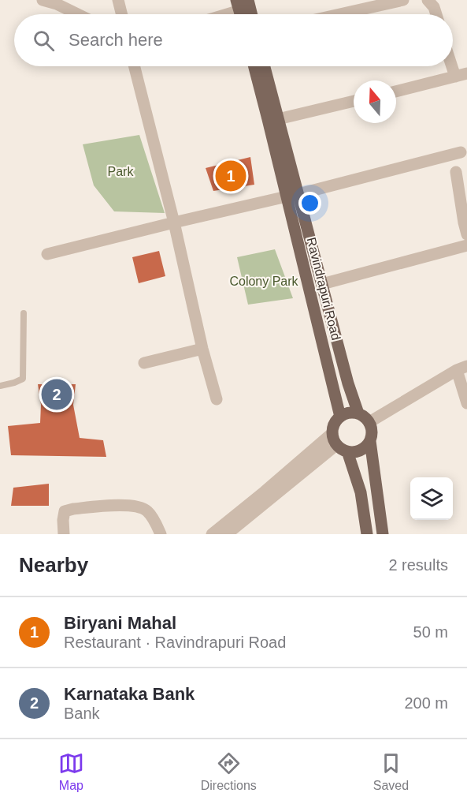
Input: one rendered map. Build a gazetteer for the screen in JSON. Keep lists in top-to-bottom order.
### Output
{
  "streets": {
    "main road": ["Ravindrapuri Road"]
  },
  "parks": ["Park", "Colony Park"],
  "north": "top",
  "page": {
    "search": "Search here",
    "pins": ["1", "2"],
    "heading": ["Nearby", "2 results"],
    "list": [
      {
        "mark": "1",
        "name": "Biryani Mahal",
        "note": "Restaurant · Ravindrapuri Road",
        "value": "50 m"
      },
      {
        "mark": "2",
        "name": "Karnataka Bank",
        "note": "Bank",
        "value": "200 m"
      }
    ],
    "nav": ["Map", "Directions", "Saved"]
  }
}
